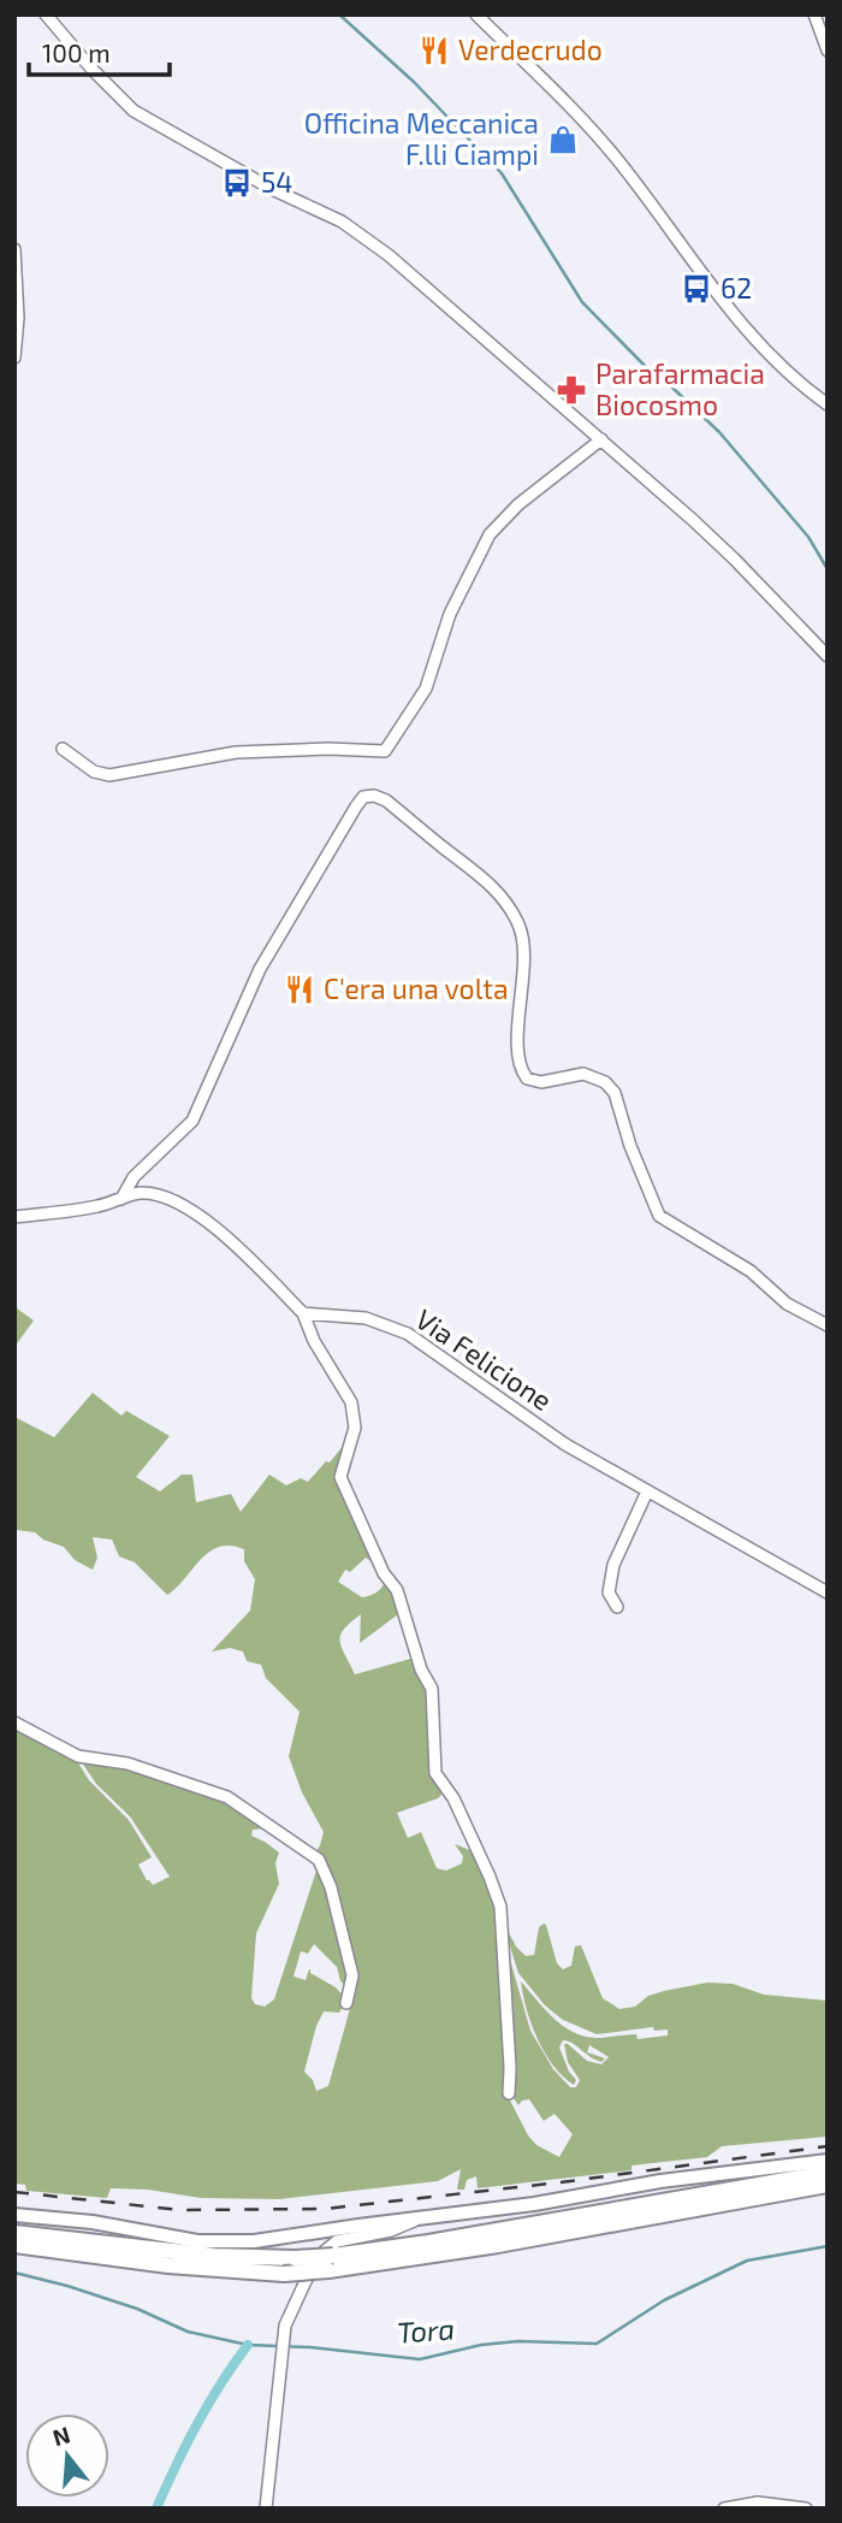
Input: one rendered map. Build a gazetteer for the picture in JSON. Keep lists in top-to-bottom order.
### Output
{
  "streets": {
    "street": ["Via Felicione"]
  },
  "water": ["Tora"],
  "places": {
    "restaurant": ["Verdecrudo", "C'era una volta"],
    "shop": ["Officina Meccanica F.lli Ciampi"],
    "bus stop": ["54", "62"],
    "pharmacy": ["Parafarmacia Biocosmo"]
  },
  "scale_bar": "100 m",
  "north": "top"
}
